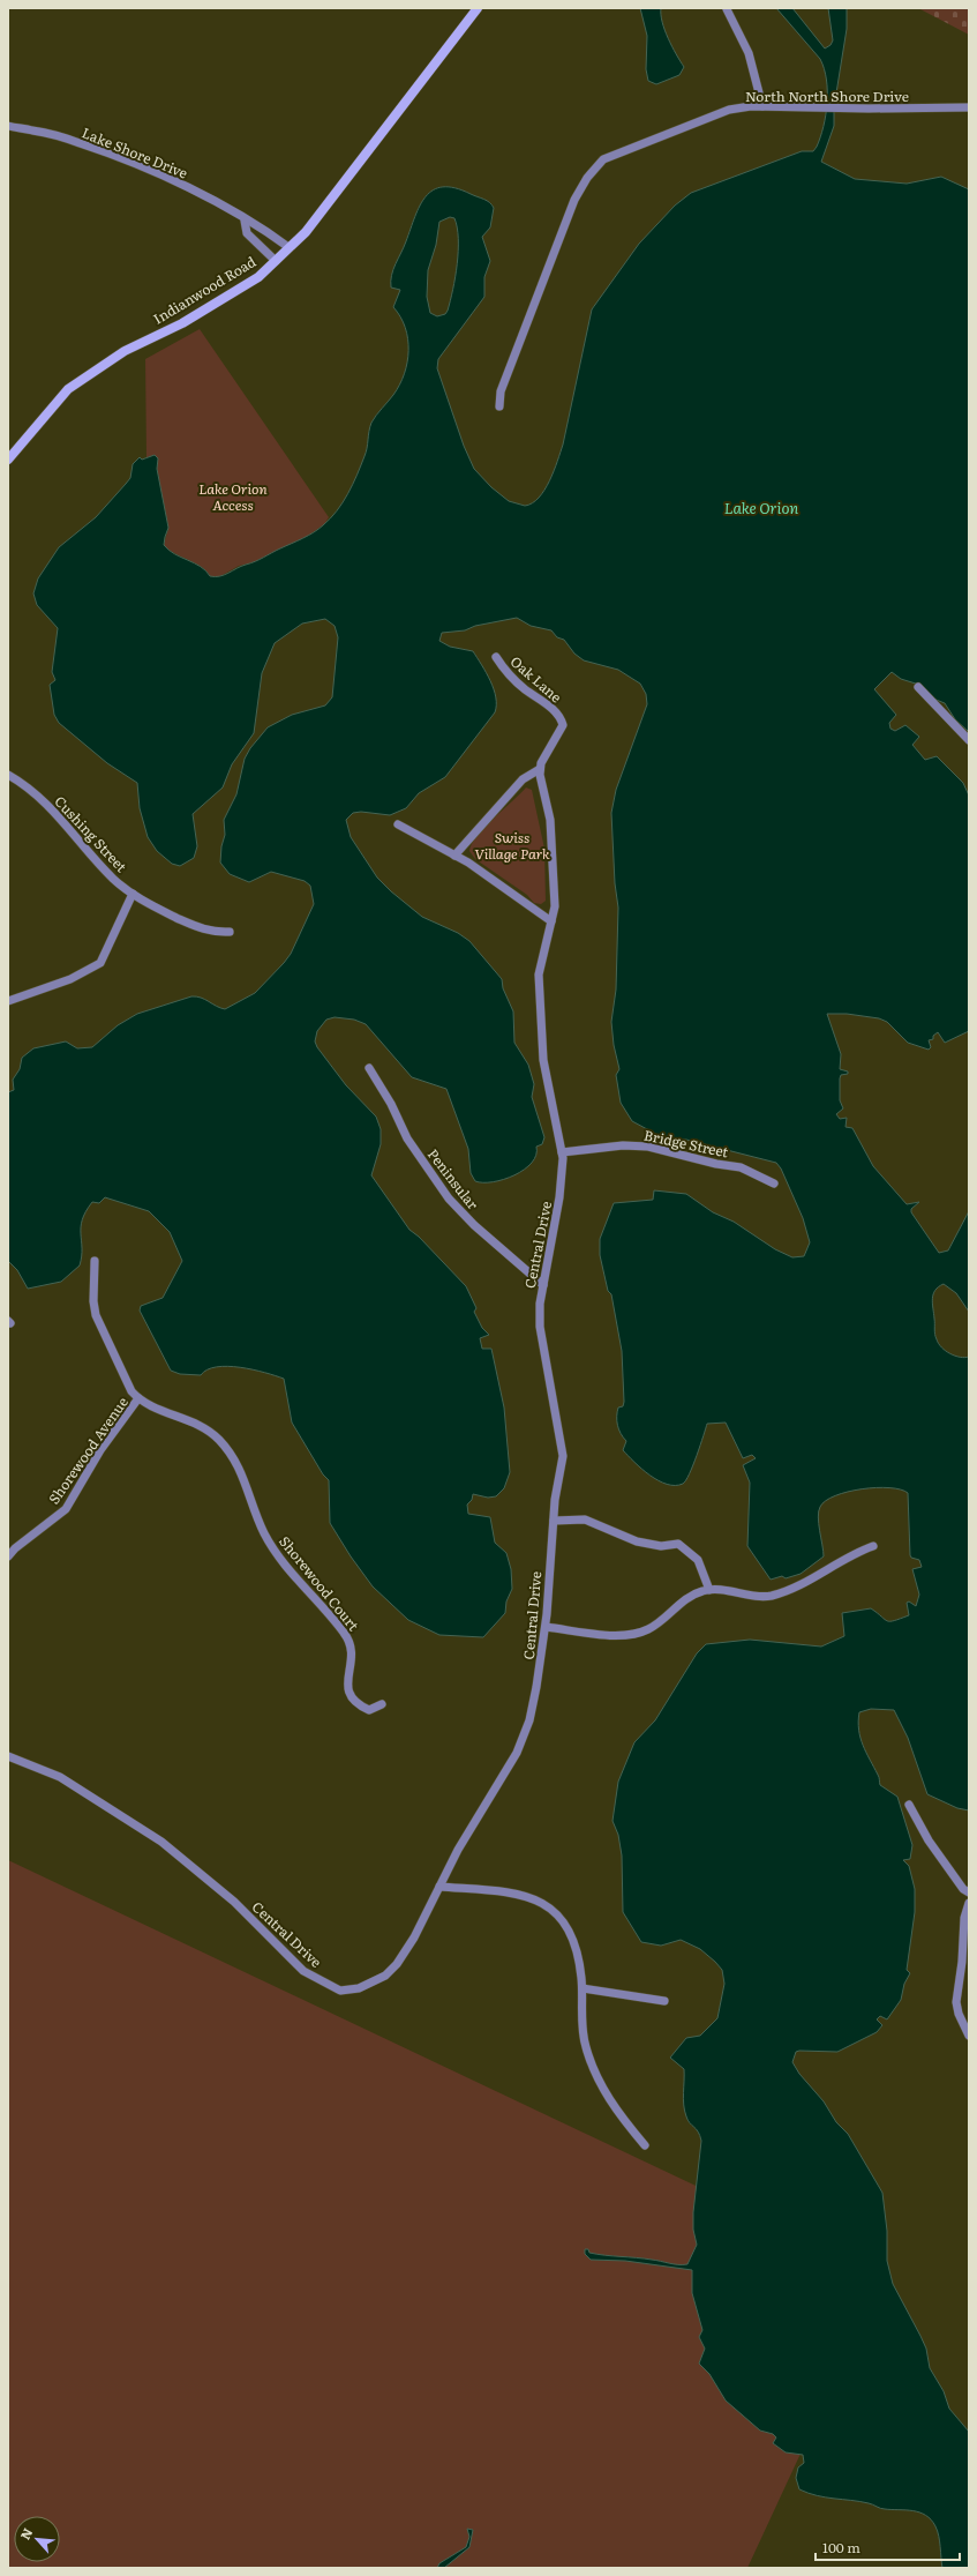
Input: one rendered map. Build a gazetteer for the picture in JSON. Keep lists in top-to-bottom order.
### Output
{
  "streets": {
    "street": [
      "North North Shore Drive",
      "Lake Shore Drive",
      "Indianwood Road",
      "Oak Lane",
      "Cushing Street",
      "Bridge Street",
      "Peninsular",
      "Central Drive",
      "Shorewood Avenue",
      "Shorewood Court"
    ]
  },
  "crossings": [
    ["Lake Shore Drive", "Indianwood Road"],
    ["Oak Lane", "Central Drive"],
    ["Bridge Street", "Central Drive"],
    ["Peninsular", "Central Drive"],
    ["Shorewood Avenue", "Shorewood Court"]
  ],
  "water": ["Lake Orion"],
  "parks": ["Lake Orion Access", "Swiss Village Park"],
  "scale_bar": "100 m",
  "north": "top left"
}
